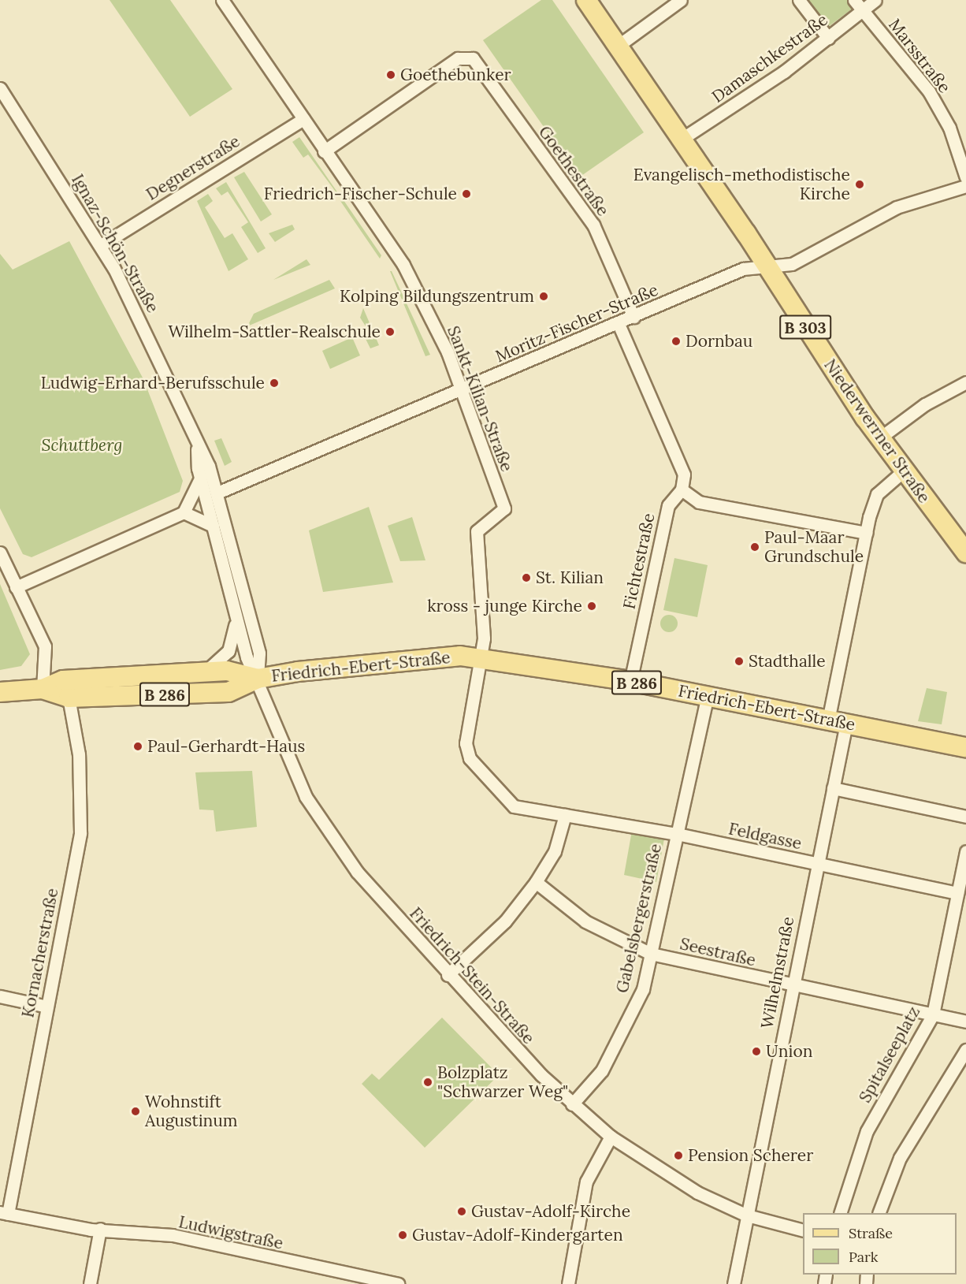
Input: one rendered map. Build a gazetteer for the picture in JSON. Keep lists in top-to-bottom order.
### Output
{
  "streets": {
    "main road": [
      "B 303",
      "Niederwerrner Straße",
      "Friedrich-Ebert-Straße",
      "B 286"
    ],
    "street": [
      "Marsstraße",
      "Damaschkestraße",
      "Degnerstraße",
      "Goethestraße",
      "Ignaz-Schön-Straße",
      "Moritz-Fischer-Straße",
      "Sankt-Kilian-Straße",
      "Fichtestraße",
      "Feldgasse",
      "Gabelsbergerstraße",
      "Seestraße",
      "Kornacherstraße",
      "Wilhelmstraße",
      "Friedrich-Stein-Straße",
      "Spitalseeplatz",
      "Ludwigstraße"
    ]
  },
  "crossings": [
    ["Marsstraße", "Damaschkestraße"],
    ["Damaschkestraße", "Niederwerrner Straße"],
    ["Degnerstraße", "Ignaz-Schön-Straße"],
    ["Degnerstraße", "Sankt-Kilian-Straße"],
    ["Goethestraße", "Moritz-Fischer-Straße"],
    ["Goethestraße", "Sankt-Kilian-Straße"],
    ["Ignaz-Schön-Straße", "Moritz-Fischer-Straße"],
    ["Ignaz-Schön-Straße", "Friedrich-Ebert-Straße"],
    ["Ignaz-Schön-Straße", "B 286"],
    ["Ignaz-Schön-Straße", "Friedrich-Stein-Straße"],
    ["Moritz-Fischer-Straße", "Sankt-Kilian-Straße"],
    ["Moritz-Fischer-Straße", "Niederwerrner Straße"],
    ["Moritz-Fischer-Straße", "Fichtestraße"],
    ["Sankt-Kilian-Straße", "Friedrich-Ebert-Straße"],
    ["Sankt-Kilian-Straße", "Feldgasse"],
    ["Niederwerrner Straße", "Wilhelmstraße"],
    ["Fichtestraße", "Friedrich-Ebert-Straße"],
    ["Friedrich-Ebert-Straße", "B 286"],
    ["Friedrich-Ebert-Straße", "Feldgasse"],
    ["Friedrich-Ebert-Straße", "Gabelsbergerstraße"],
    ["Friedrich-Ebert-Straße", "Wilhelmstraße"],
    ["Friedrich-Ebert-Straße", "Friedrich-Stein-Straße"],
    ["B 286", "Kornacherstraße"],
    ["B 286", "Friedrich-Stein-Straße"],
    ["Feldgasse", "Gabelsbergerstraße"],
    ["Feldgasse", "Wilhelmstraße"],
    ["Feldgasse", "Spitalseeplatz"],
    ["Gabelsbergerstraße", "Seestraße"],
    ["Gabelsbergerstraße", "Friedrich-Stein-Straße"],
    ["Seestraße", "Wilhelmstraße"],
    ["Seestraße", "Spitalseeplatz"],
    ["Kornacherstraße", "Ludwigstraße"],
    ["Wilhelmstraße", "Friedrich-Stein-Straße"]
  ],
  "parks": ["Schuttberg"],
  "places": [
    "Goethebunker",
    "Evangelisch-methodistische Kirche",
    "Friedrich-Fischer-Schule",
    "Kolping Bildungszentrum",
    "Wilhelm-Sattler-Realschule",
    "Dornbau",
    "Ludwig-Erhard-Berufsschule",
    "Paul-Maar Grundschule",
    "St. Kilian",
    "kross - junge Kirche",
    "Stadthalle",
    "Paul-Gerhardt-Haus",
    "Union",
    "Bolzplatz \"Schwarzer Weg\"",
    "Wohnstift Augustinum",
    "Pension Scherer",
    "Gustav-Adolf-Kirche",
    "Gustav-Adolf-Kindergarten"
  ],
  "legend": ["Straße", "Park"]
}
